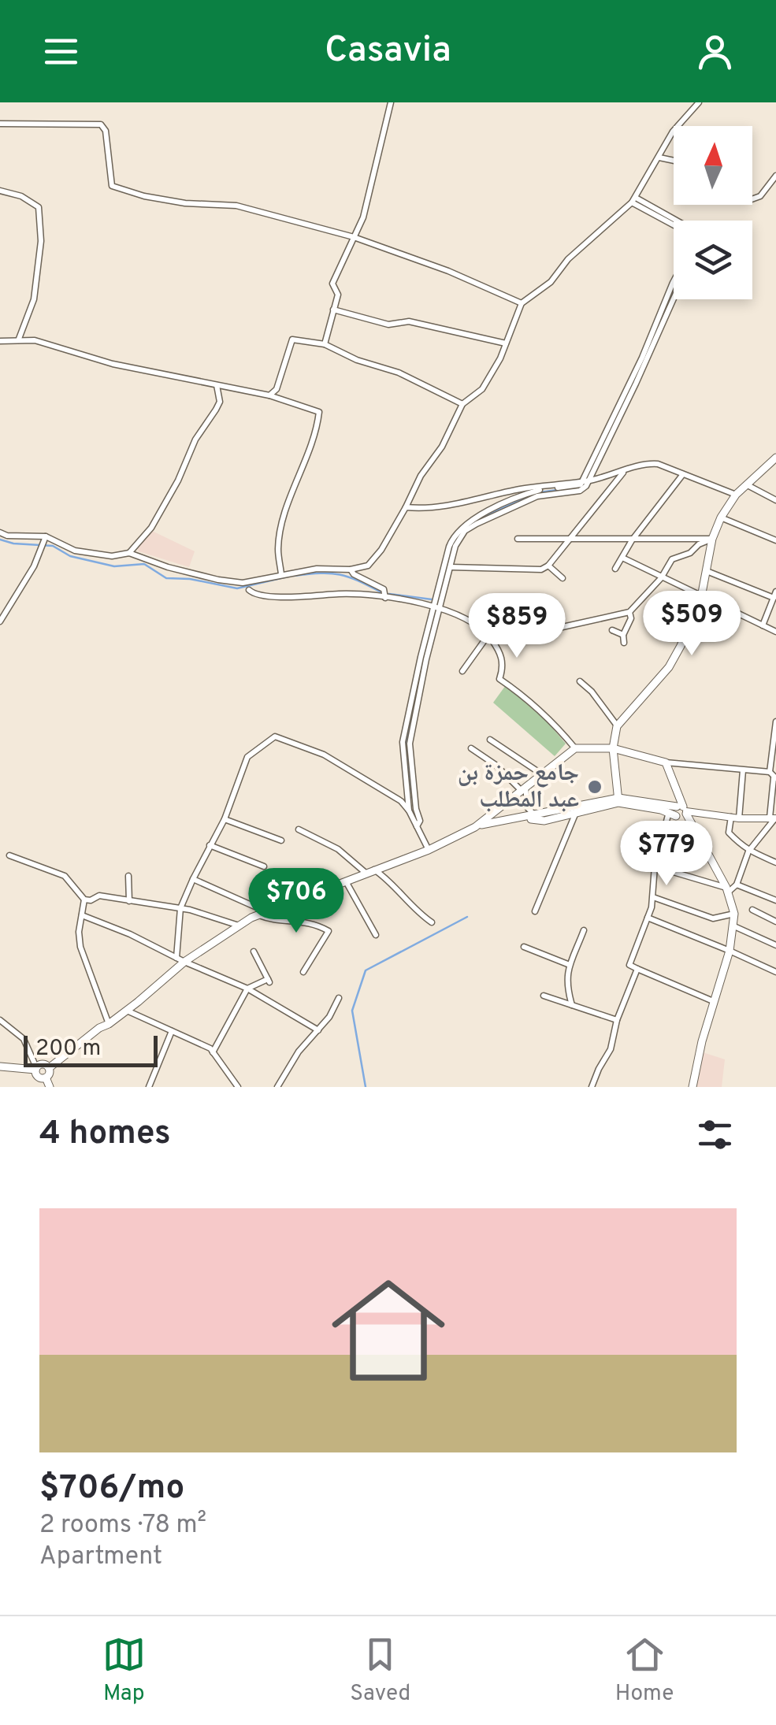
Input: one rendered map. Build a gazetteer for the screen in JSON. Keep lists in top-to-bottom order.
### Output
{
  "places": ["جامع حمزة بن عبد المطلب"],
  "scale_bar": "200 m",
  "north": "top",
  "page": {
    "header": "Casavia",
    "price": [
      "$509",
      "$859",
      "$779",
      "$706"
    ],
    "scale": "200 m",
    "heading": "4 homes",
    "list": [
      {
        "name": "$706/mo",
        "note": "2 rooms · 78 m² · Apartment"
      }
    ],
    "tabs": ["Map", "Saved", "Home"]
  }
}
